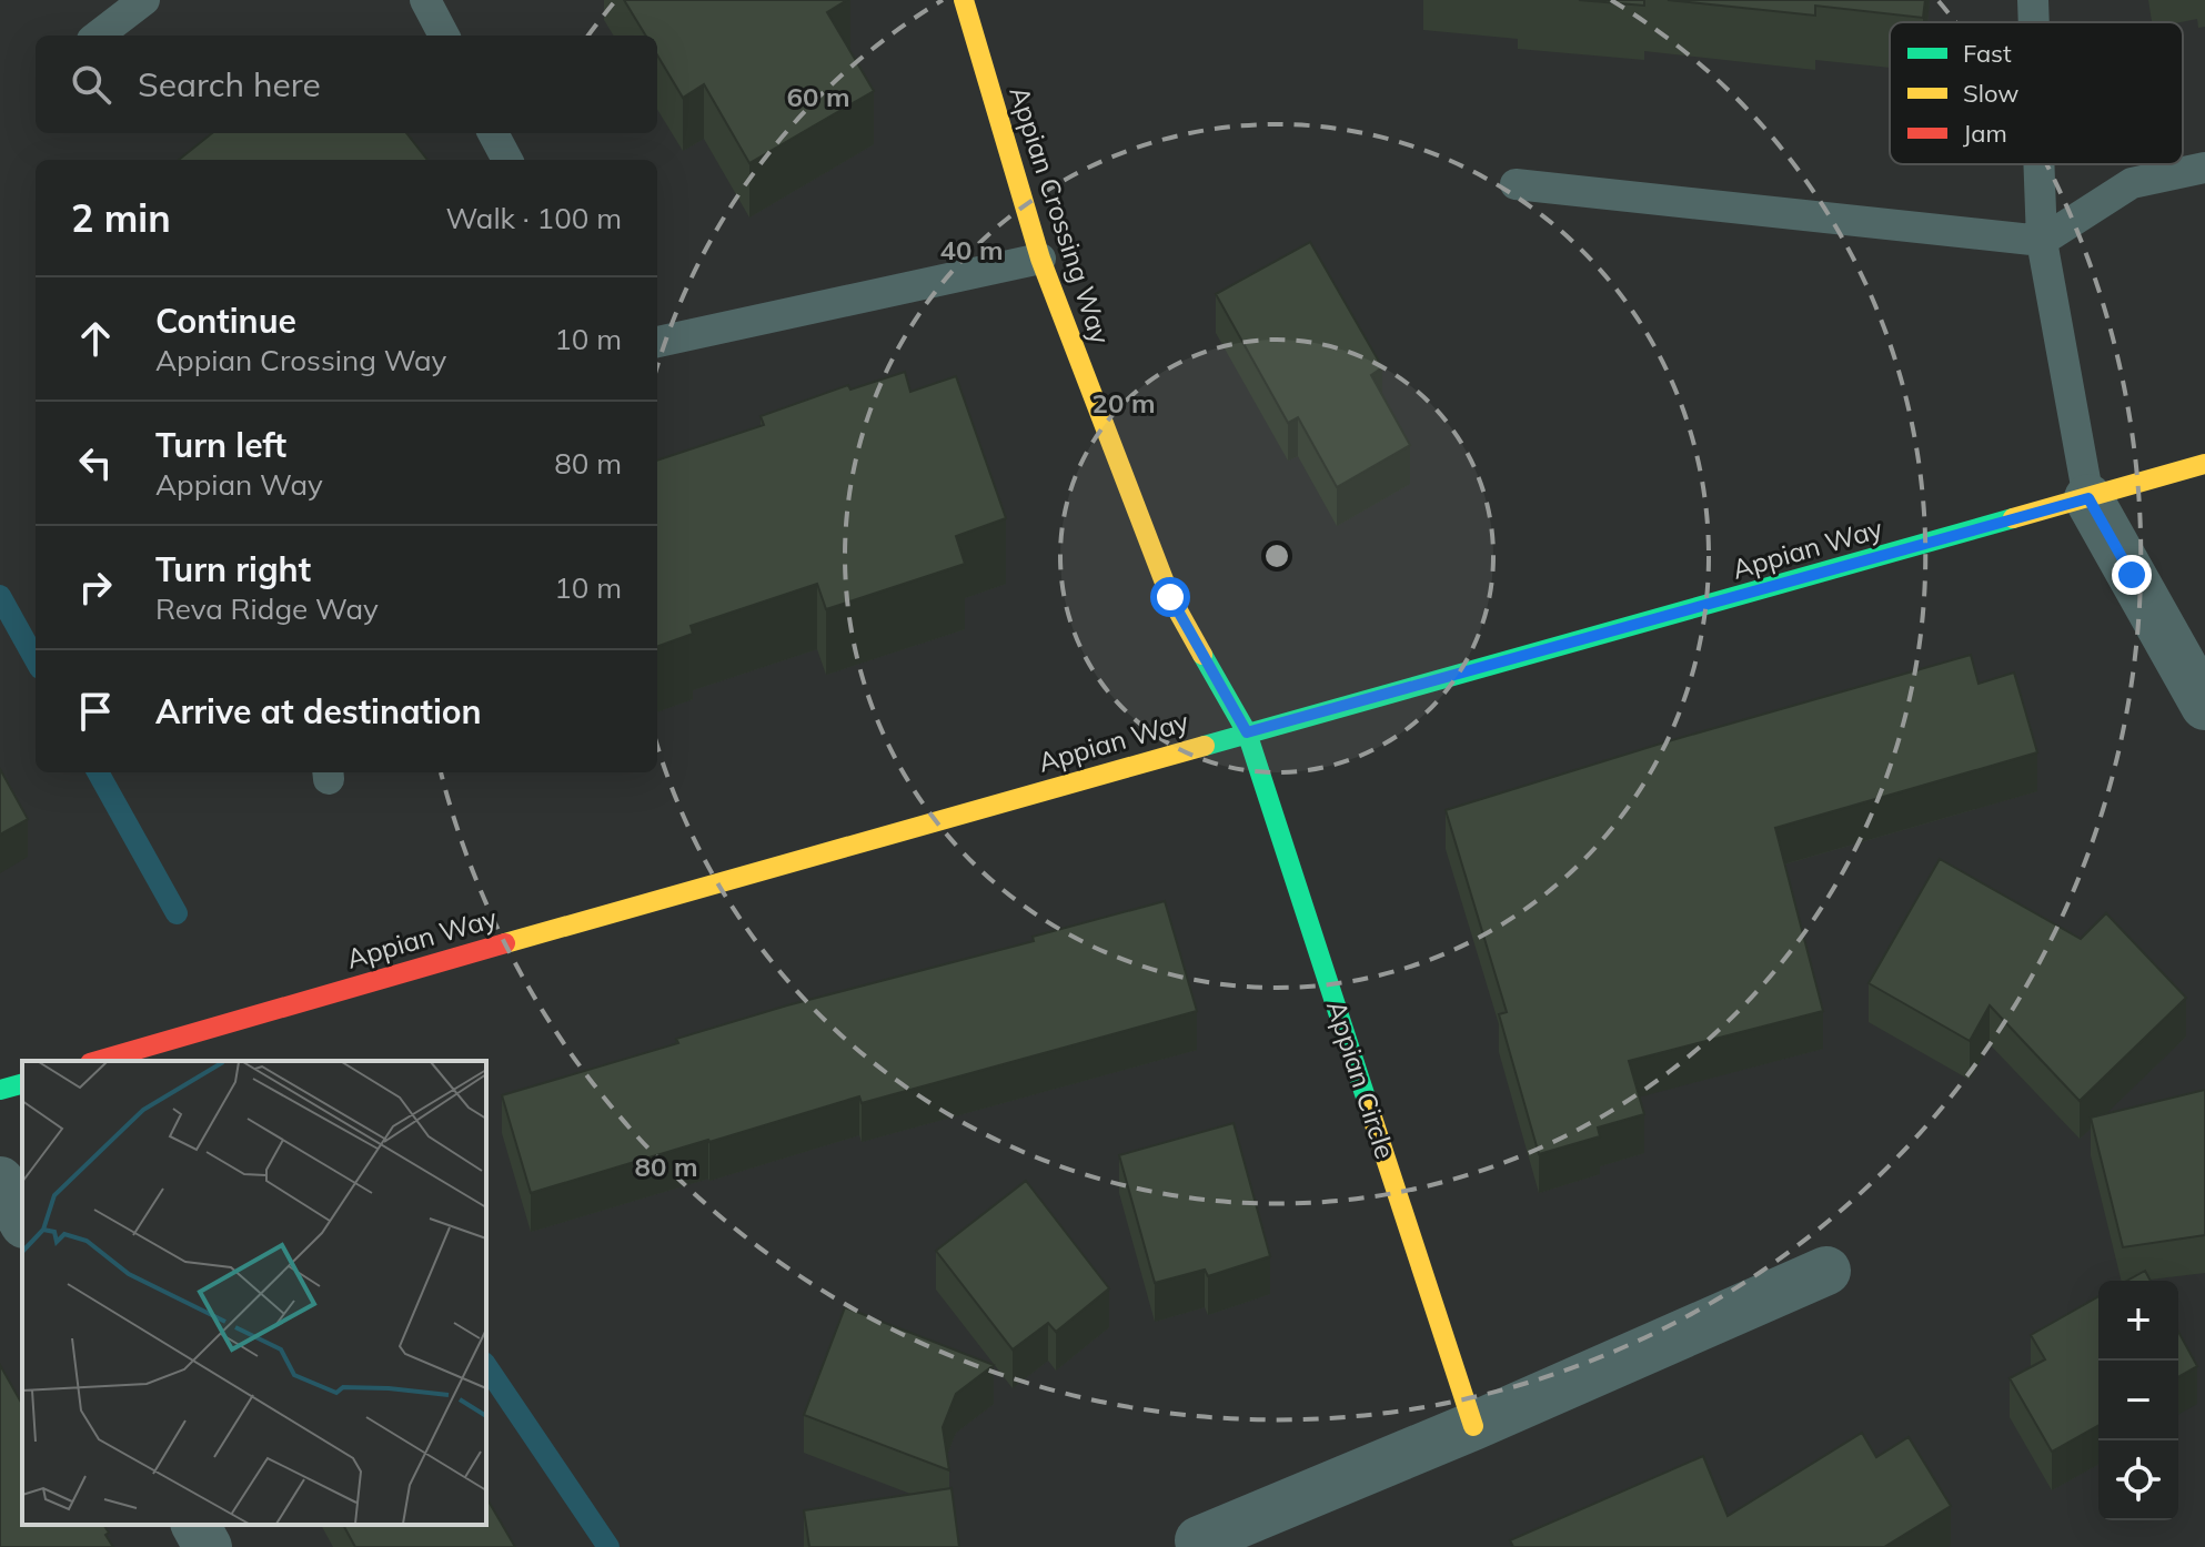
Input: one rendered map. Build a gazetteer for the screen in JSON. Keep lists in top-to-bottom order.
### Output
{
  "streets": {
    "street": ["Appian Crossing Way", "Appian Way", "Appian Circle"]
  },
  "crossings": [
    ["Appian Crossing Way", "Appian Way"],
    ["Appian Crossing Way", "Appian Circle"],
    ["Appian Way", "Appian Circle"]
  ],
  "legend": ["Fast", "Slow", "Jam"],
  "page": {
    "search": "Search here",
    "heading": ["2 min", "Walk · 100 m"],
    "list": [
      ["Continue", "Appian Crossing Way", "10 m"],
      ["Turn left", "Appian Way", "80 m"],
      ["Turn right", "Reva Ridge Way", "10 m"],
      "Arrive at destination"
    ],
    "map_buttons": ["+", "−"]
  },
  "rings": [
    "60 m",
    "40 m",
    "20 m",
    "80 m"
  ]
}
